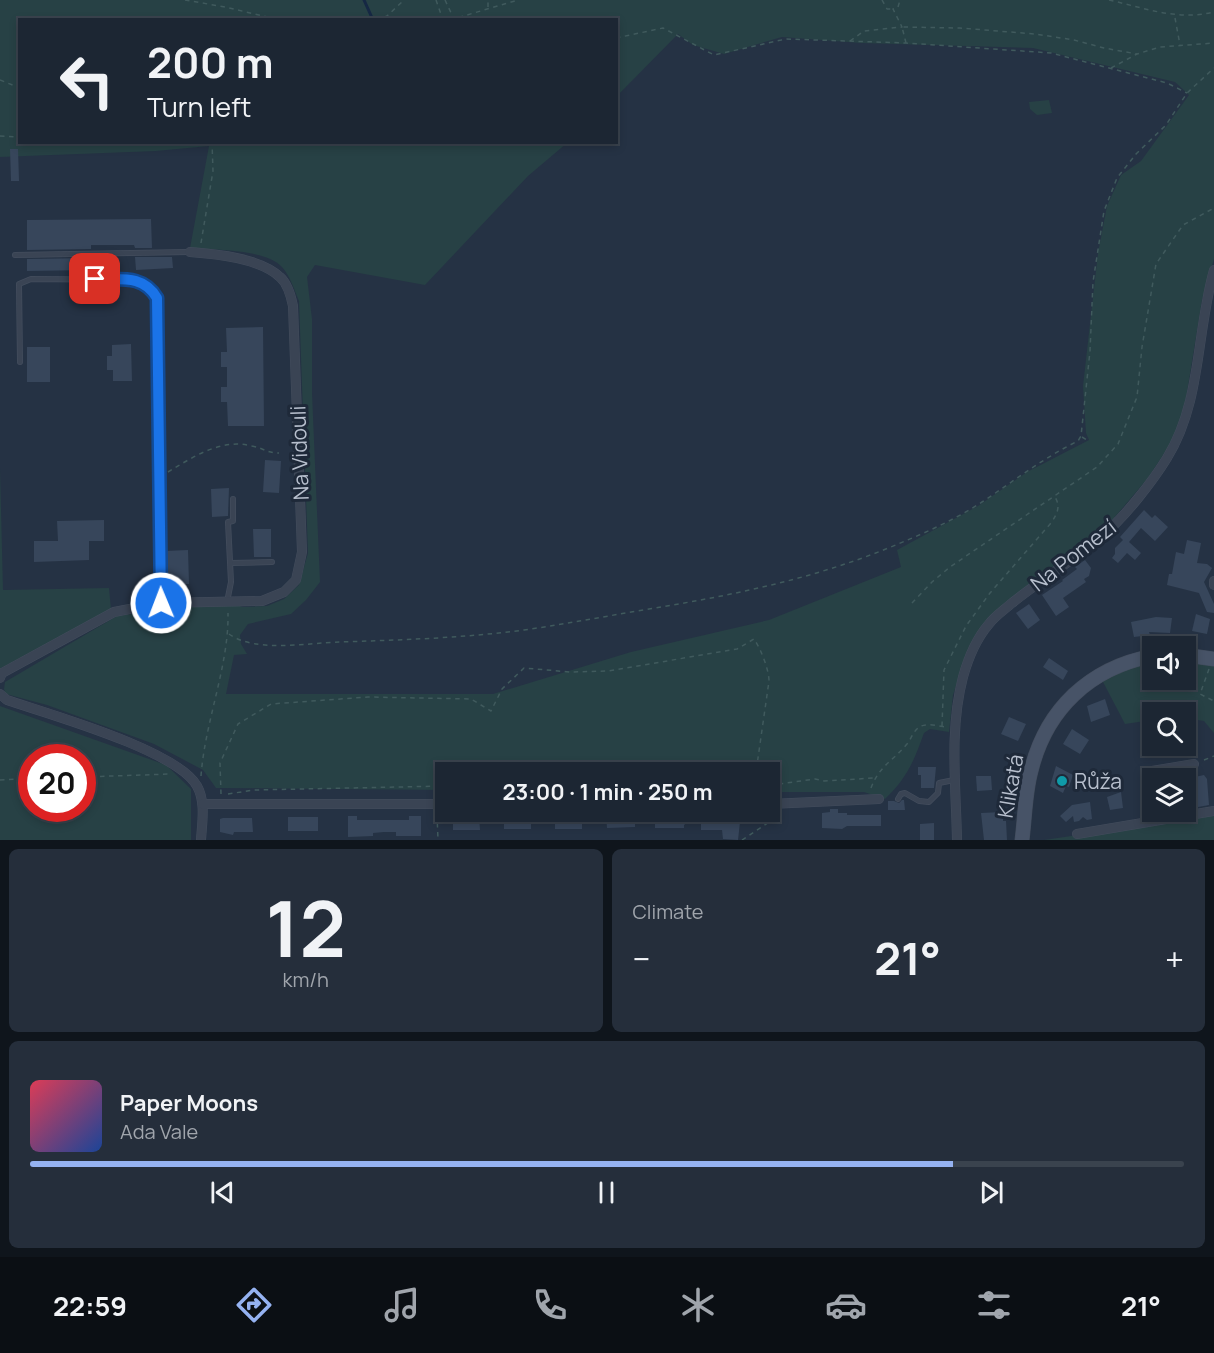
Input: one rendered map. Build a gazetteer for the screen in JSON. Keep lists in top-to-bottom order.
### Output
{
  "streets": {
    "street": ["Na Vidouli", "Na Pomezí", "Klikatá"]
  },
  "places": ["Růža"],
  "page": {
    "turn": ["200 m", "Turn left"],
    "limit": "20",
    "trip": "23:00 · 1 min · 250 m",
    "tile": [
      ["12", "km/h"],
      "Climate"
    ],
    "heat": ["−", "21°", "+"],
    "song": ["Paper Moons", "Ada Vale"],
    "tabs": ["22:59", "21°"]
  }
}
